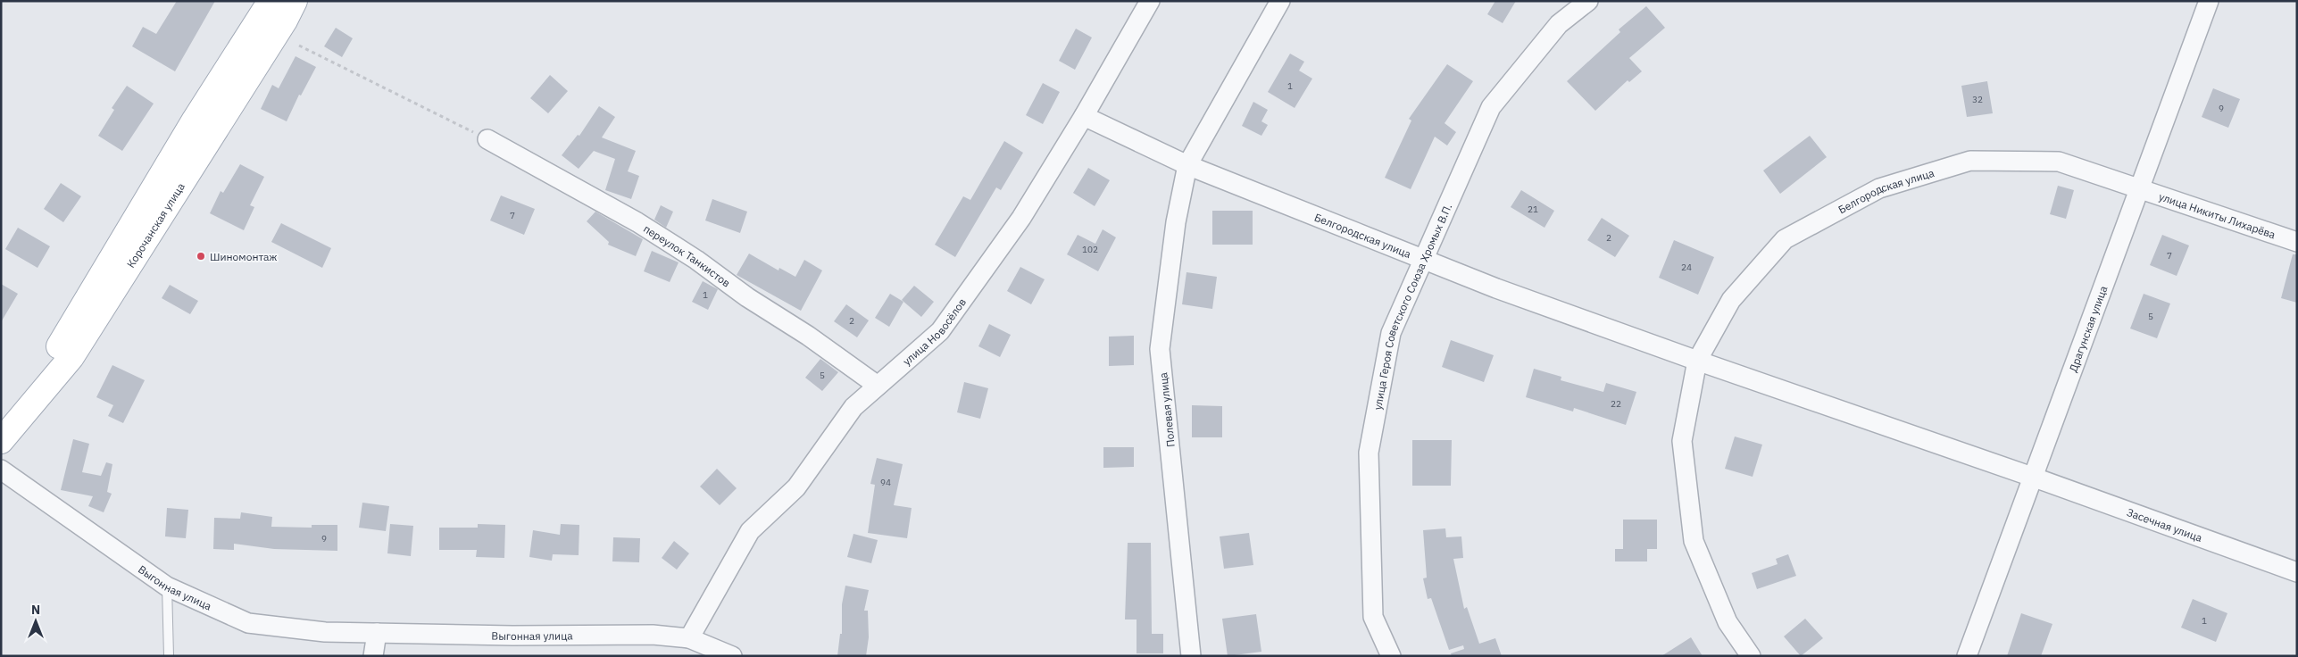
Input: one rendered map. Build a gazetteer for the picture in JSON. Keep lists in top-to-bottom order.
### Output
{
  "streets": {
    "main road": ["Корочанская улица"],
    "street": [
      "Белгородская улица",
      "улица Никиты Лихарёва",
      "переулок Танкистов",
      "улица Героя Советского Союза Хромых В.П.",
      "Драгунская улица",
      "улица Новосёлов",
      "Полевая улица",
      "Засечная улица",
      "Выгонная улица"
    ]
  },
  "crossings": [
    ["Белгородская улица", "улица Никиты Лихарёва"],
    ["Белгородская улица", "улица Героя Советского Союза Хромых В.П."],
    ["Белгородская улица", "Драгунская улица"],
    ["Белгородская улица", "улица Новосёлов"],
    ["Белгородская улица", "Полевая улица"],
    ["Белгородская улица", "Засечная улица"],
    ["улица Никиты Лихарёва", "Драгунская улица"],
    ["переулок Танкистов", "улица Новосёлов"],
    ["Драгунская улица", "Засечная улица"],
    ["улица Новосёлов", "Выгонная улица"]
  ],
  "places": ["Шиномонтаж"],
  "house_numbers": [
    "1",
    "32",
    "9",
    "21",
    "7",
    "2",
    "102",
    "7",
    "24",
    "1",
    "5",
    "2",
    "5",
    "22",
    "94",
    "9",
    "1"
  ],
  "north": "top"
}
